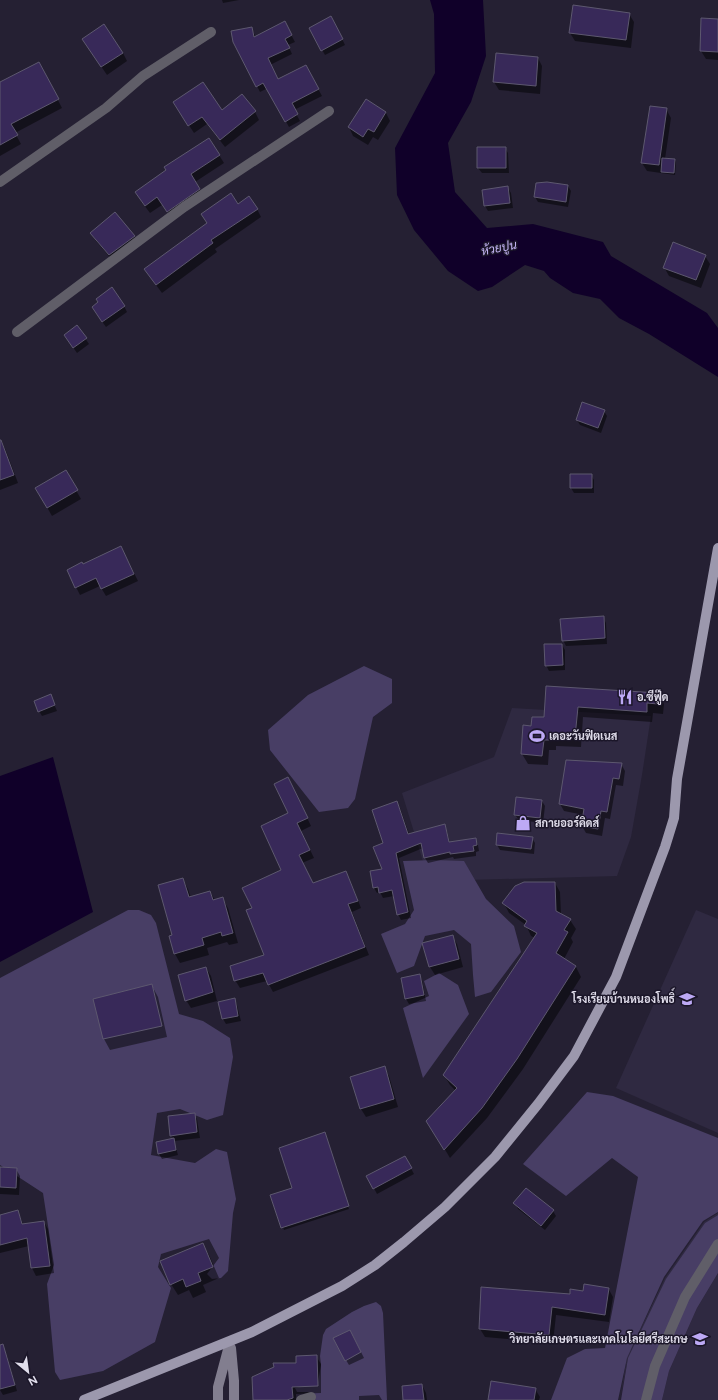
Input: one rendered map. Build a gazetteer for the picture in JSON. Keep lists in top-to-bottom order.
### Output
{
  "water": ["ห้วยปูน"],
  "places": {
    "restaurant": ["อ.ซีฟู๊ด"],
    "sports": ["เดอะวันฟิตเนส"],
    "shop": ["สกายออร์คิดส์"],
    "school or university": ["โรงเรียนบ้านหนองโพธิ์", "วิทยาลัยเกษตรและเทคโนโลยีศรีสะเกษ"]
  },
  "north": "bottom right"
}
